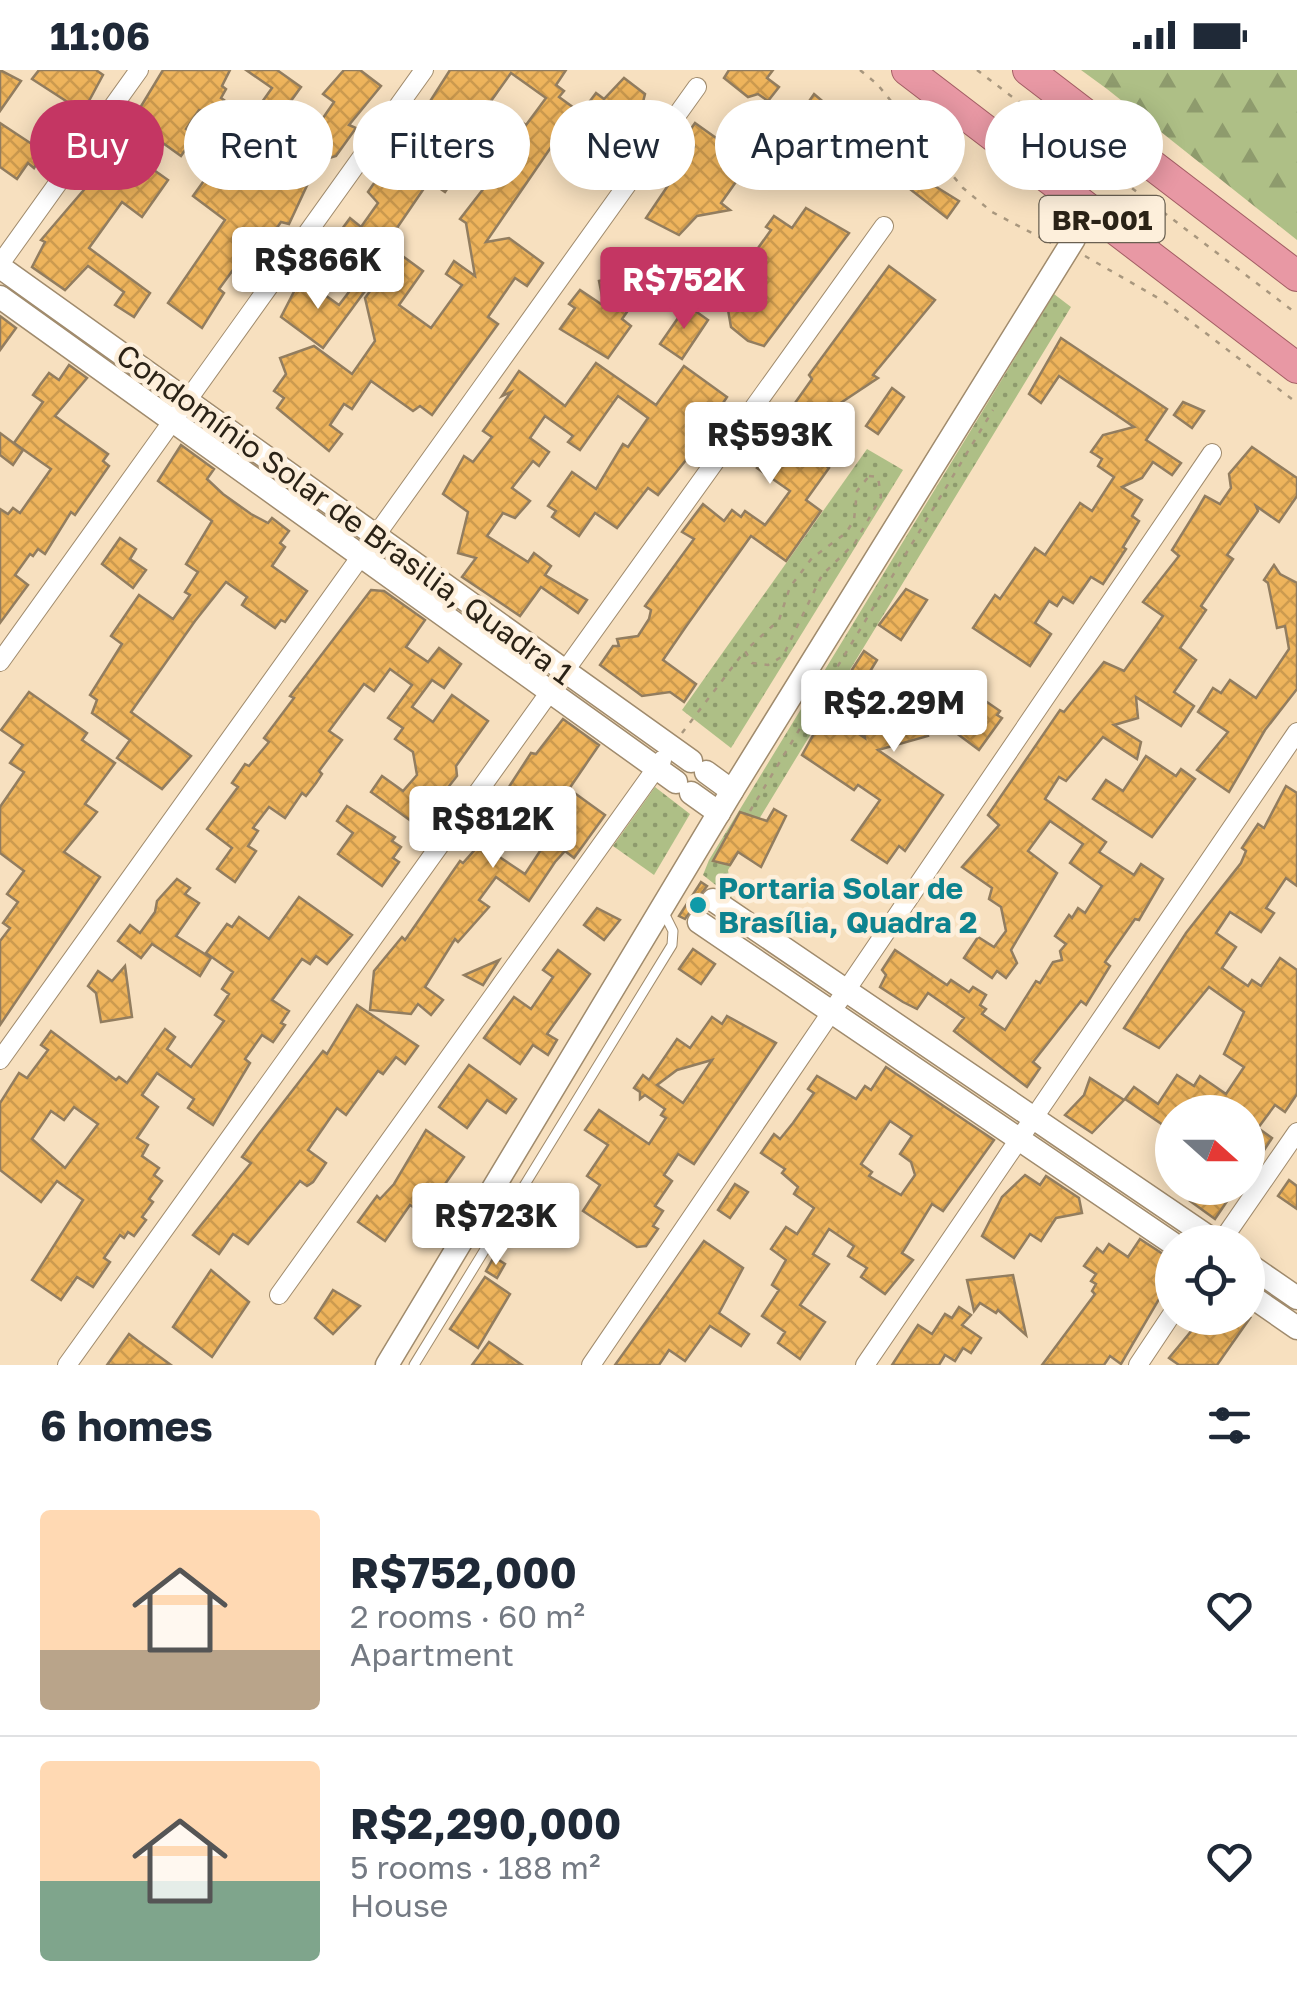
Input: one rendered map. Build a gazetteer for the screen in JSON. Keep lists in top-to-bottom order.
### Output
{
  "streets": {
    "highway": ["BR-001"],
    "street": ["Condomínio Solar de Brasilia, Quadra 1"]
  },
  "places": ["Portaria Solar de Brasília, Quadra 2"],
  "north": "right",
  "page": {
    "status": "11:06",
    "chip": [
      "Buy",
      "Rent",
      "Filters",
      "New",
      "Apartment",
      "House"
    ],
    "price": [
      "R$866K",
      "R$752K",
      "R$593K",
      "R$2.29M",
      "R$812K",
      "R$723K"
    ],
    "heading": "6 homes",
    "list": [
      {
        "name": "R$752,000",
        "note": "2 rooms · 60 m² · Apartment"
      },
      {
        "name": "R$2,290,000",
        "note": "5 rooms · 188 m² · House"
      }
    ]
  }
}
